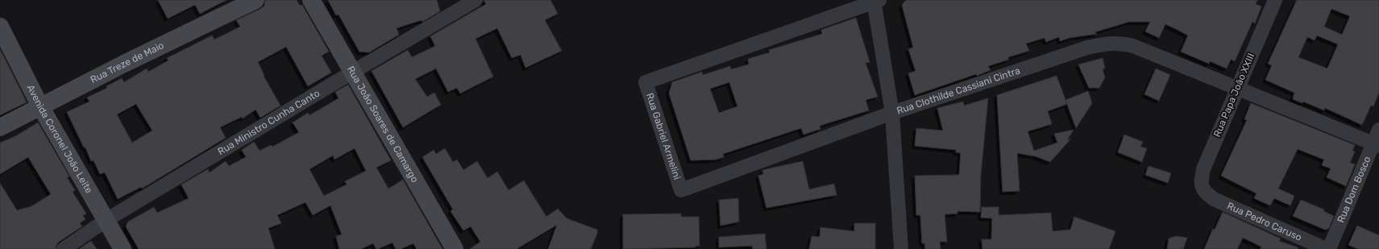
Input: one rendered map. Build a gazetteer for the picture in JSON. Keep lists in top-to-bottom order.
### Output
{
  "streets": {
    "street": [
      "Rua Treze de Maio",
      "Rua Clothilde Cassiani Cintra",
      "Rua Papa João XXIII",
      "Rua Ministro Cunha Canto",
      "Rua João Soares de Camargo",
      "Rua Gabriel Armelini",
      "Avenida Coronel João Leite",
      "Rua Dom Bosco",
      "Rua Pedro Caruso"
    ]
  },
  "crossings": [
    ["Rua Treze de Maio", "Avenida Coronel João Leite"],
    ["Rua Clothilde Cassiani Cintra", "Rua Papa João XXIII"],
    ["Rua Clothilde Cassiani Cintra", "Rua Gabriel Armelini"],
    ["Rua Clothilde Cassiani Cintra", "Rua Dom Bosco"],
    ["Rua Papa João XXIII", "Rua Pedro Caruso"],
    ["Rua Ministro Cunha Canto", "Rua João Soares de Camargo"],
    ["Rua Ministro Cunha Canto", "Avenida Coronel João Leite"]
  ]
}
